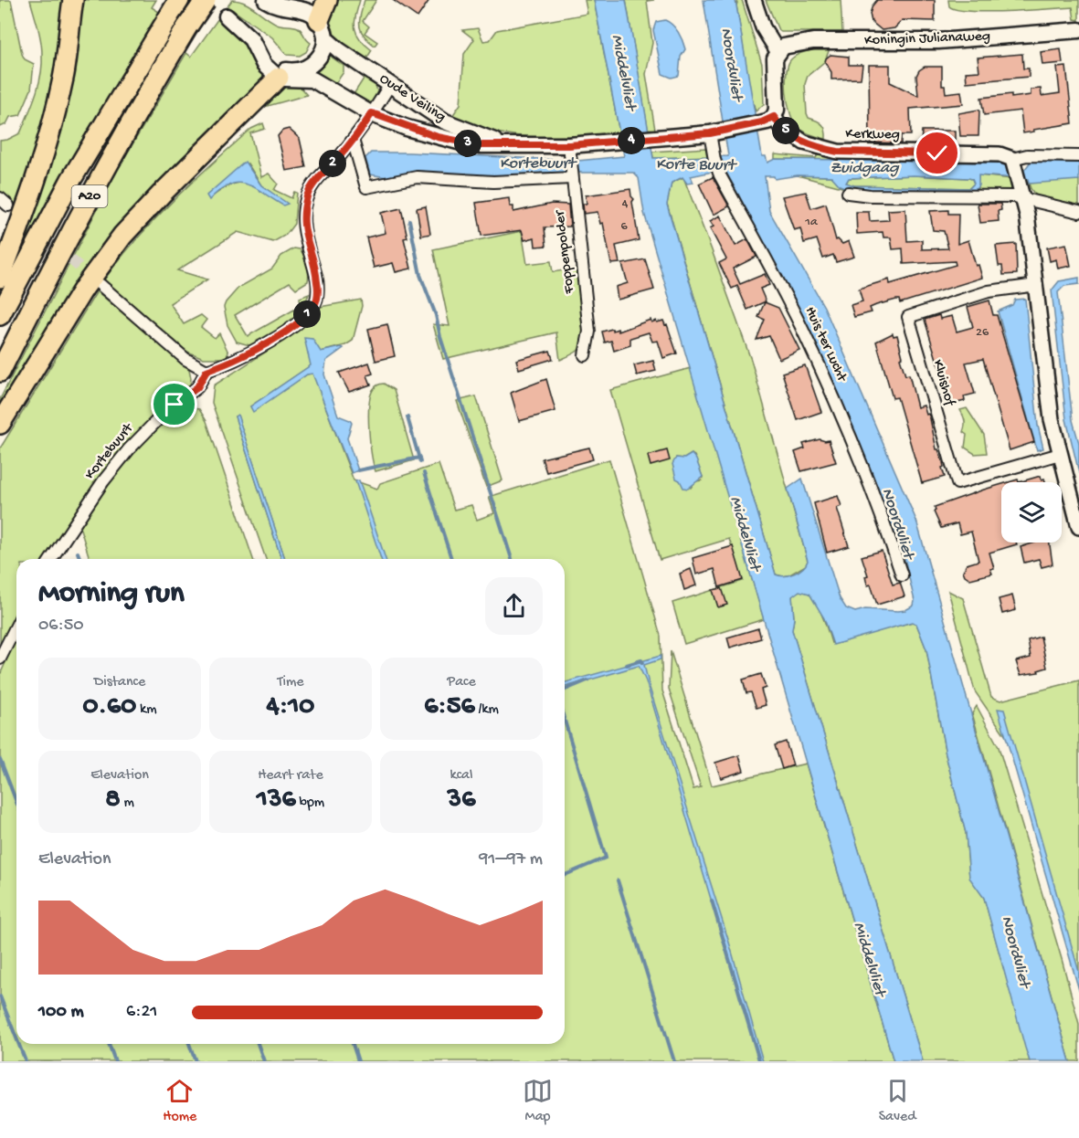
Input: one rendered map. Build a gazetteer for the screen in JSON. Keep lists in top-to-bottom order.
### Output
{
  "streets": {
    "highway": ["A20"],
    "main road": ["Koningin Julianaweg", "Oude Veiling"],
    "street": [
      "Kerkweg",
      "Foppenpolder",
      "Huis ter Lucht",
      "Kluishof",
      "Kortebuurt"
    ]
  },
  "crossings": [
    ["Oude Veiling", "Kerkweg"],
    ["Oude Veiling", "Foppenpolder"],
    ["Oude Veiling", "Huis ter Lucht"]
  ],
  "water": [
    "Noordvliet",
    "Middelvliet",
    "Kortebuurt",
    "Korte Buurt",
    "Zuidgaag"
  ],
  "house_numbers": [
    "4",
    "1a",
    "6",
    "26"
  ],
  "page": {
    "pins": [
      "5",
      "4",
      "3",
      "2",
      "1"
    ],
    "heading": ["Morning run", "06:50"],
    "stats": [
      ["Distance", "0.60 km"],
      ["Time", "4:10"],
      ["Pace", "6:56 /km"],
      ["Elevation", "8 m"],
      ["Heart rate", "136 bpm"],
      ["kcal", "36"]
    ],
    "chart": ["Elevation", "91–97 m"],
    "list": [
      {
        "name": "100 m",
        "note": "6:21"
      }
    ],
    "tabs": ["Home", "Map", "Saved"]
  }
}
